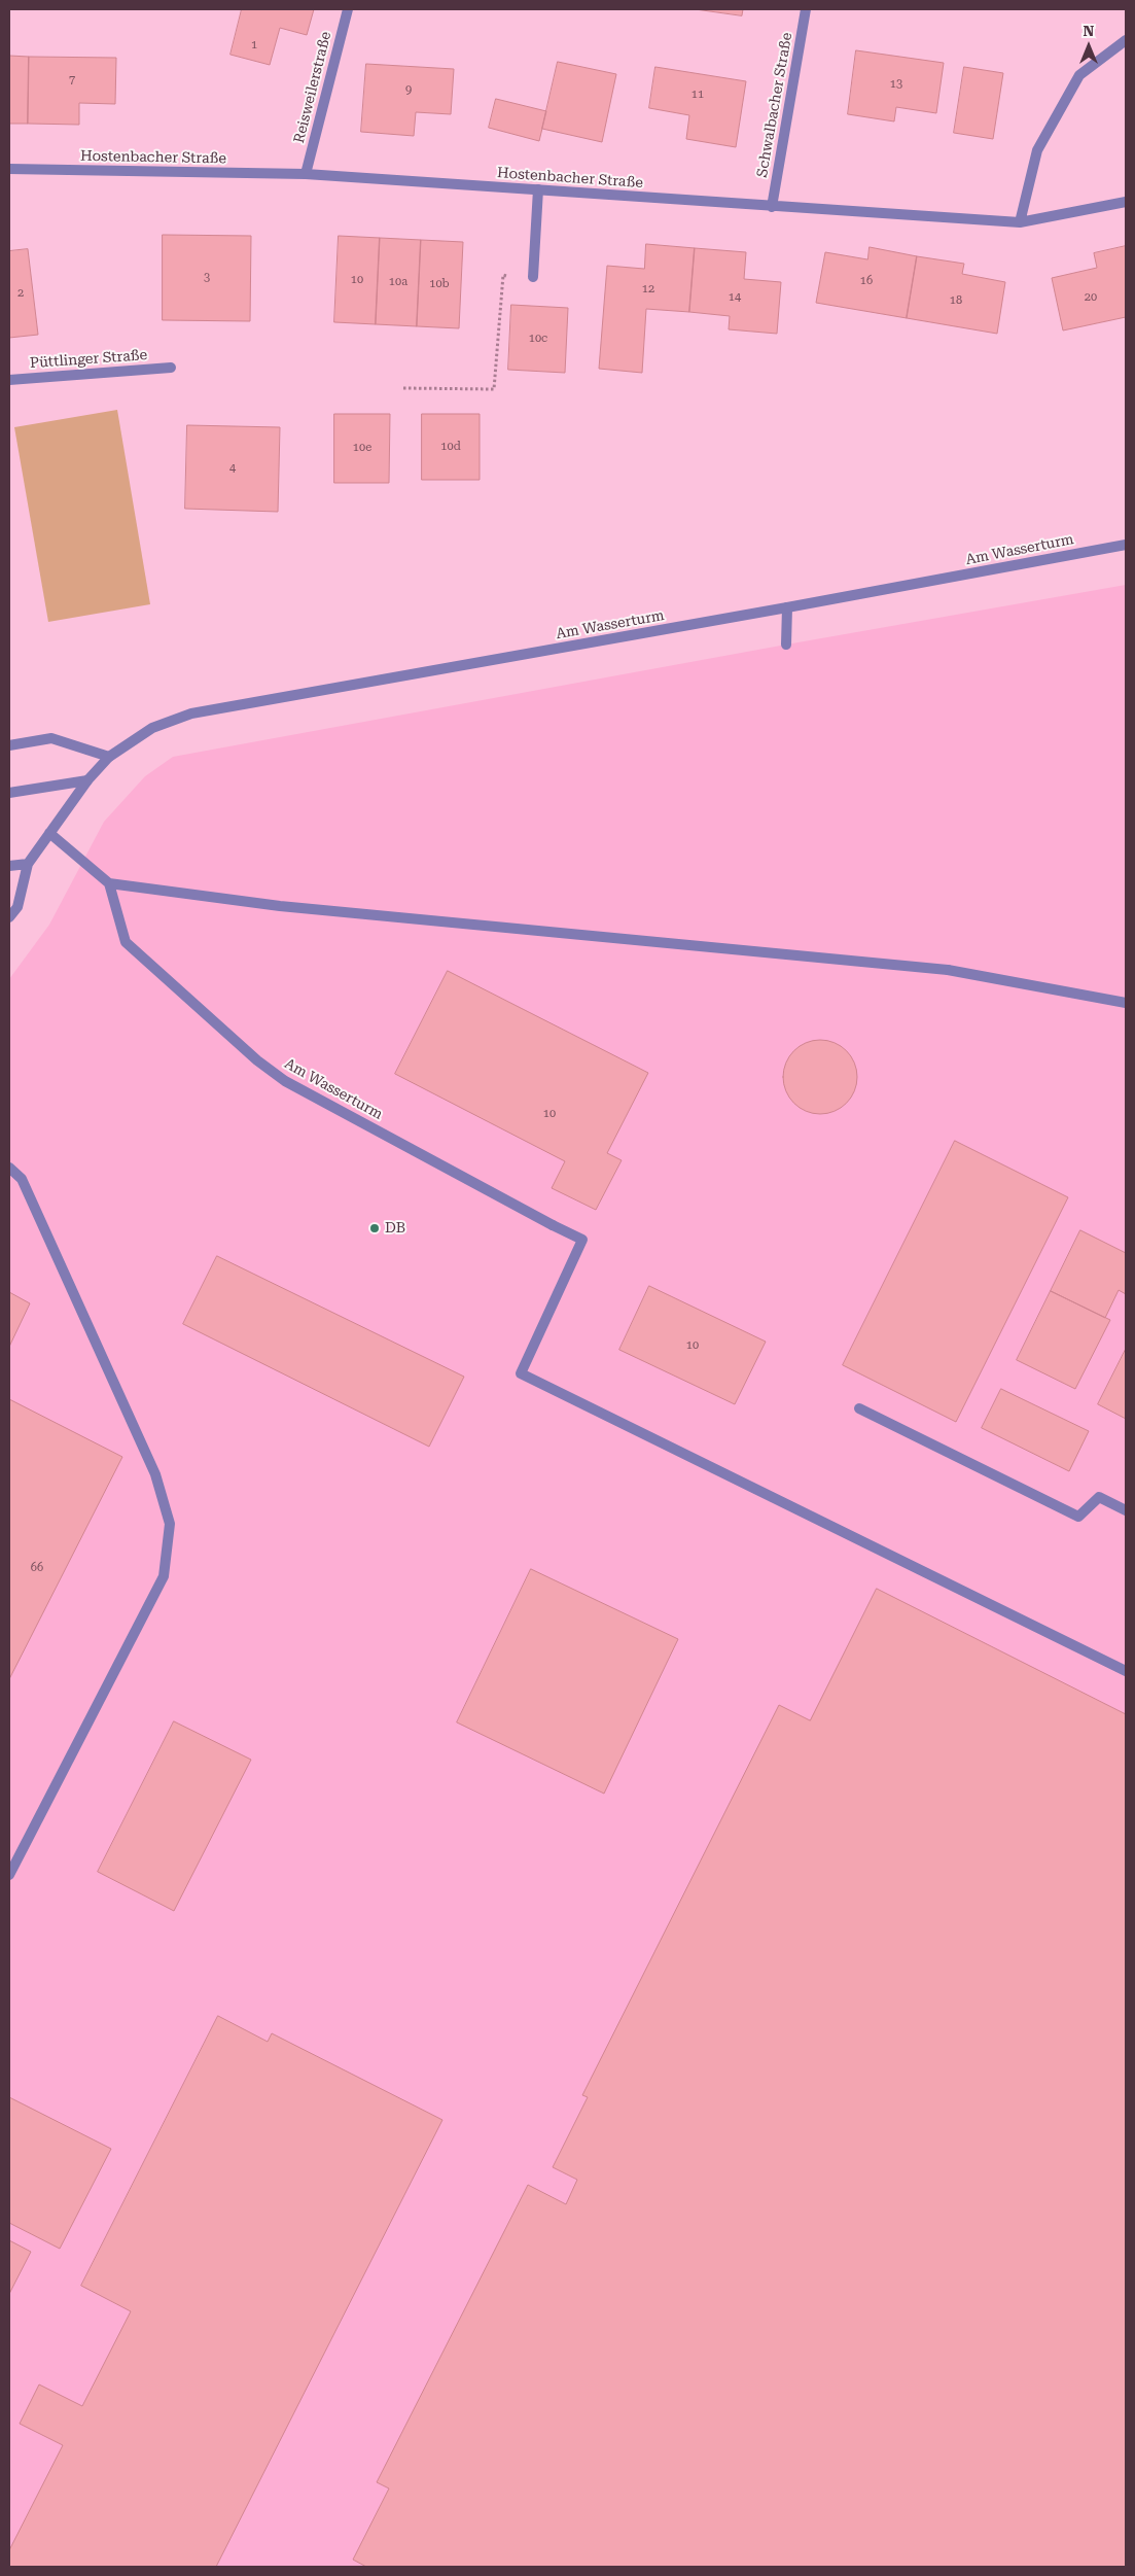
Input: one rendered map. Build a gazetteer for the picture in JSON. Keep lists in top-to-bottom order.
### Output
{
  "streets": {
    "street": [
      "Reisweilerstraße",
      "Schwalbacher Straße",
      "Hostenbacher Straße",
      "Püttlinger Straße",
      "Am Wasserturm"
    ]
  },
  "crossings": [
    ["Reisweilerstraße", "Hostenbacher Straße"],
    ["Schwalbacher Straße", "Hostenbacher Straße"]
  ],
  "places": ["DB"],
  "house_numbers": [
    "1",
    "7",
    "13",
    "9",
    "11",
    "3",
    "10",
    "16",
    "10a",
    "10b",
    "12",
    "2",
    "14",
    "20",
    "18",
    "10c",
    "10d",
    "10e",
    "4",
    "10",
    "10",
    "66"
  ],
  "north": "top"
}
